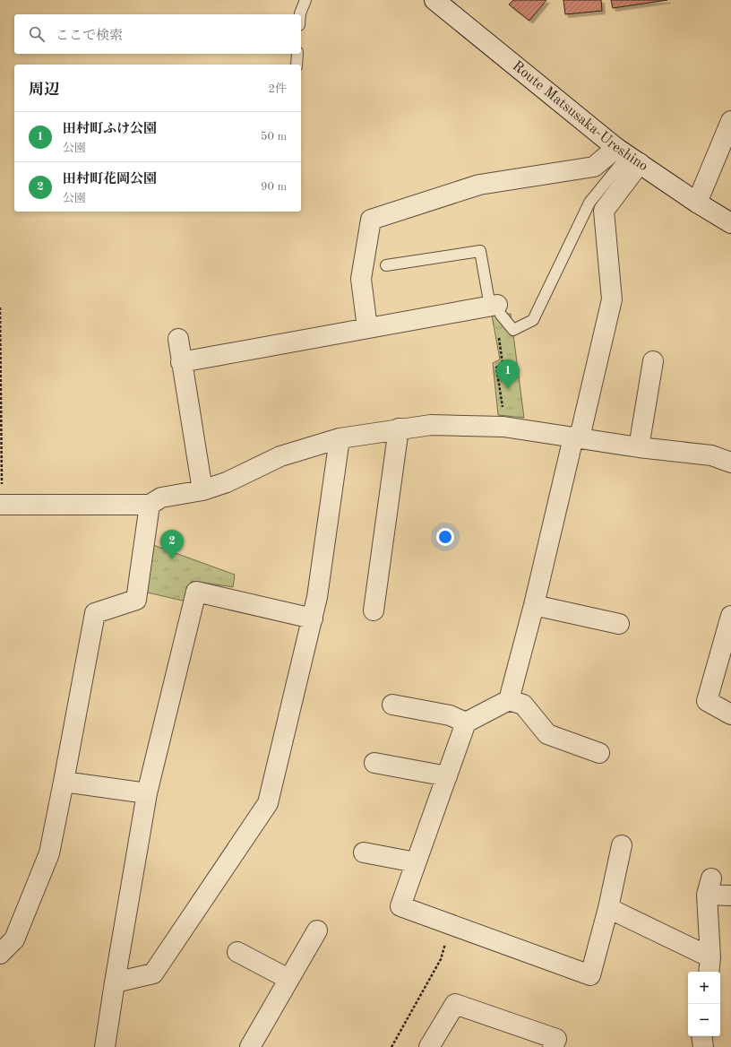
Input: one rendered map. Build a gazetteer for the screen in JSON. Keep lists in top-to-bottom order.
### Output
{
  "streets": {
    "street": ["Route Matsusaka-Ureshino"]
  },
  "page": {
    "search": "ここで検索",
    "heading": ["周辺", "2件"],
    "list": [
      {
        "mark": "1",
        "name": "田村町ふけ公園",
        "note": "公園",
        "value": "50 m"
      },
      {
        "mark": "2",
        "name": "田村町花岡公園",
        "note": "公園",
        "value": "90 m"
      }
    ],
    "pins": ["1", "2"],
    "map_buttons": ["+", "−"]
  }
}
